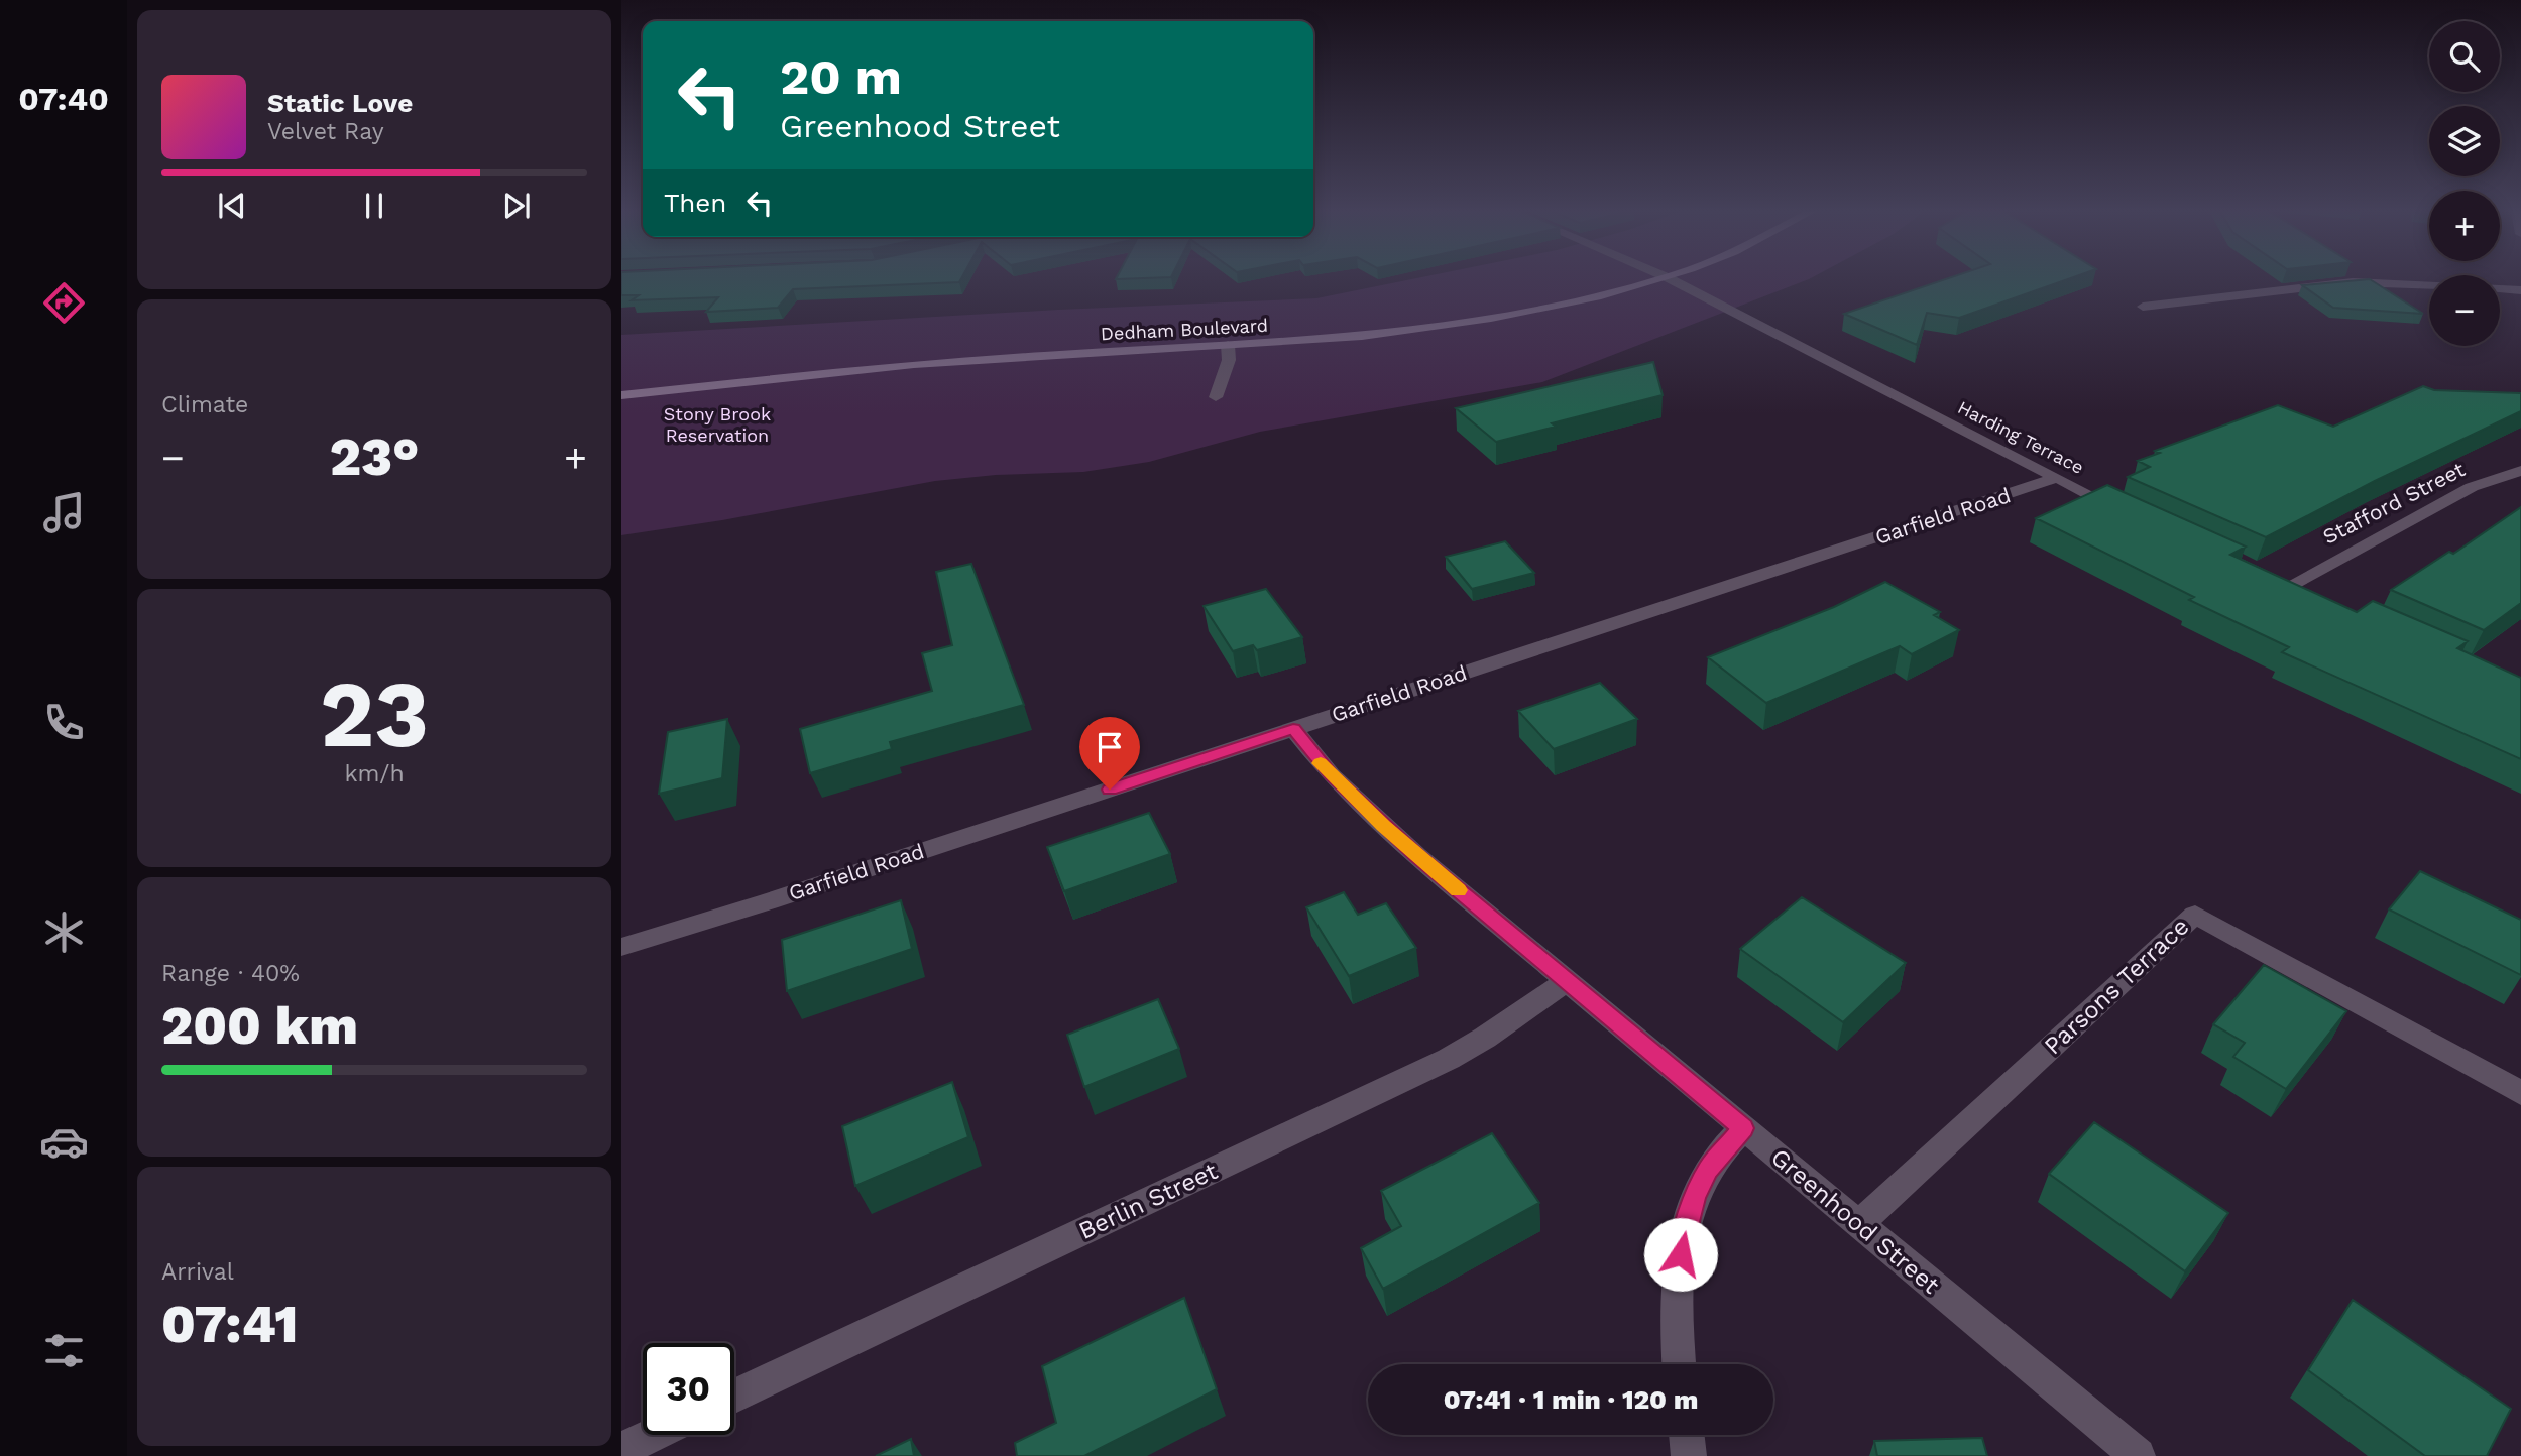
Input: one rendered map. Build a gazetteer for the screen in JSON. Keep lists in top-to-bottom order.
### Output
{
  "streets": {
    "main road": ["Dedham Boulevard"],
    "street": [
      "Harding Terrace",
      "Stafford Street",
      "Garfield Road",
      "Parsons Terrace",
      "Berlin Street",
      "Greenhood Street"
    ]
  },
  "crossings": [
    ["Harding Terrace", "Garfield Road"],
    ["Garfield Road", "Greenhood Street"],
    ["Parsons Terrace", "Greenhood Street"],
    ["Berlin Street", "Greenhood Street"]
  ],
  "parks": ["Stony Brook Reservation"],
  "page": {
    "tabs": "07:40",
    "map_buttons": ["+", "−"],
    "turn": ["20 m", "Greenhood Street"],
    "song": ["Static Love", "Velvet Ray"],
    "then": "Then",
    "tile": [
      "Climate",
      ["23", "km/h"],
      ["Range · 40%", "200 km"],
      ["Arrival", "07:41"]
    ],
    "heat": ["−", "23°", "+"],
    "limit": "30",
    "trip": "07:41 · 1 min · 120 m"
  }
}
